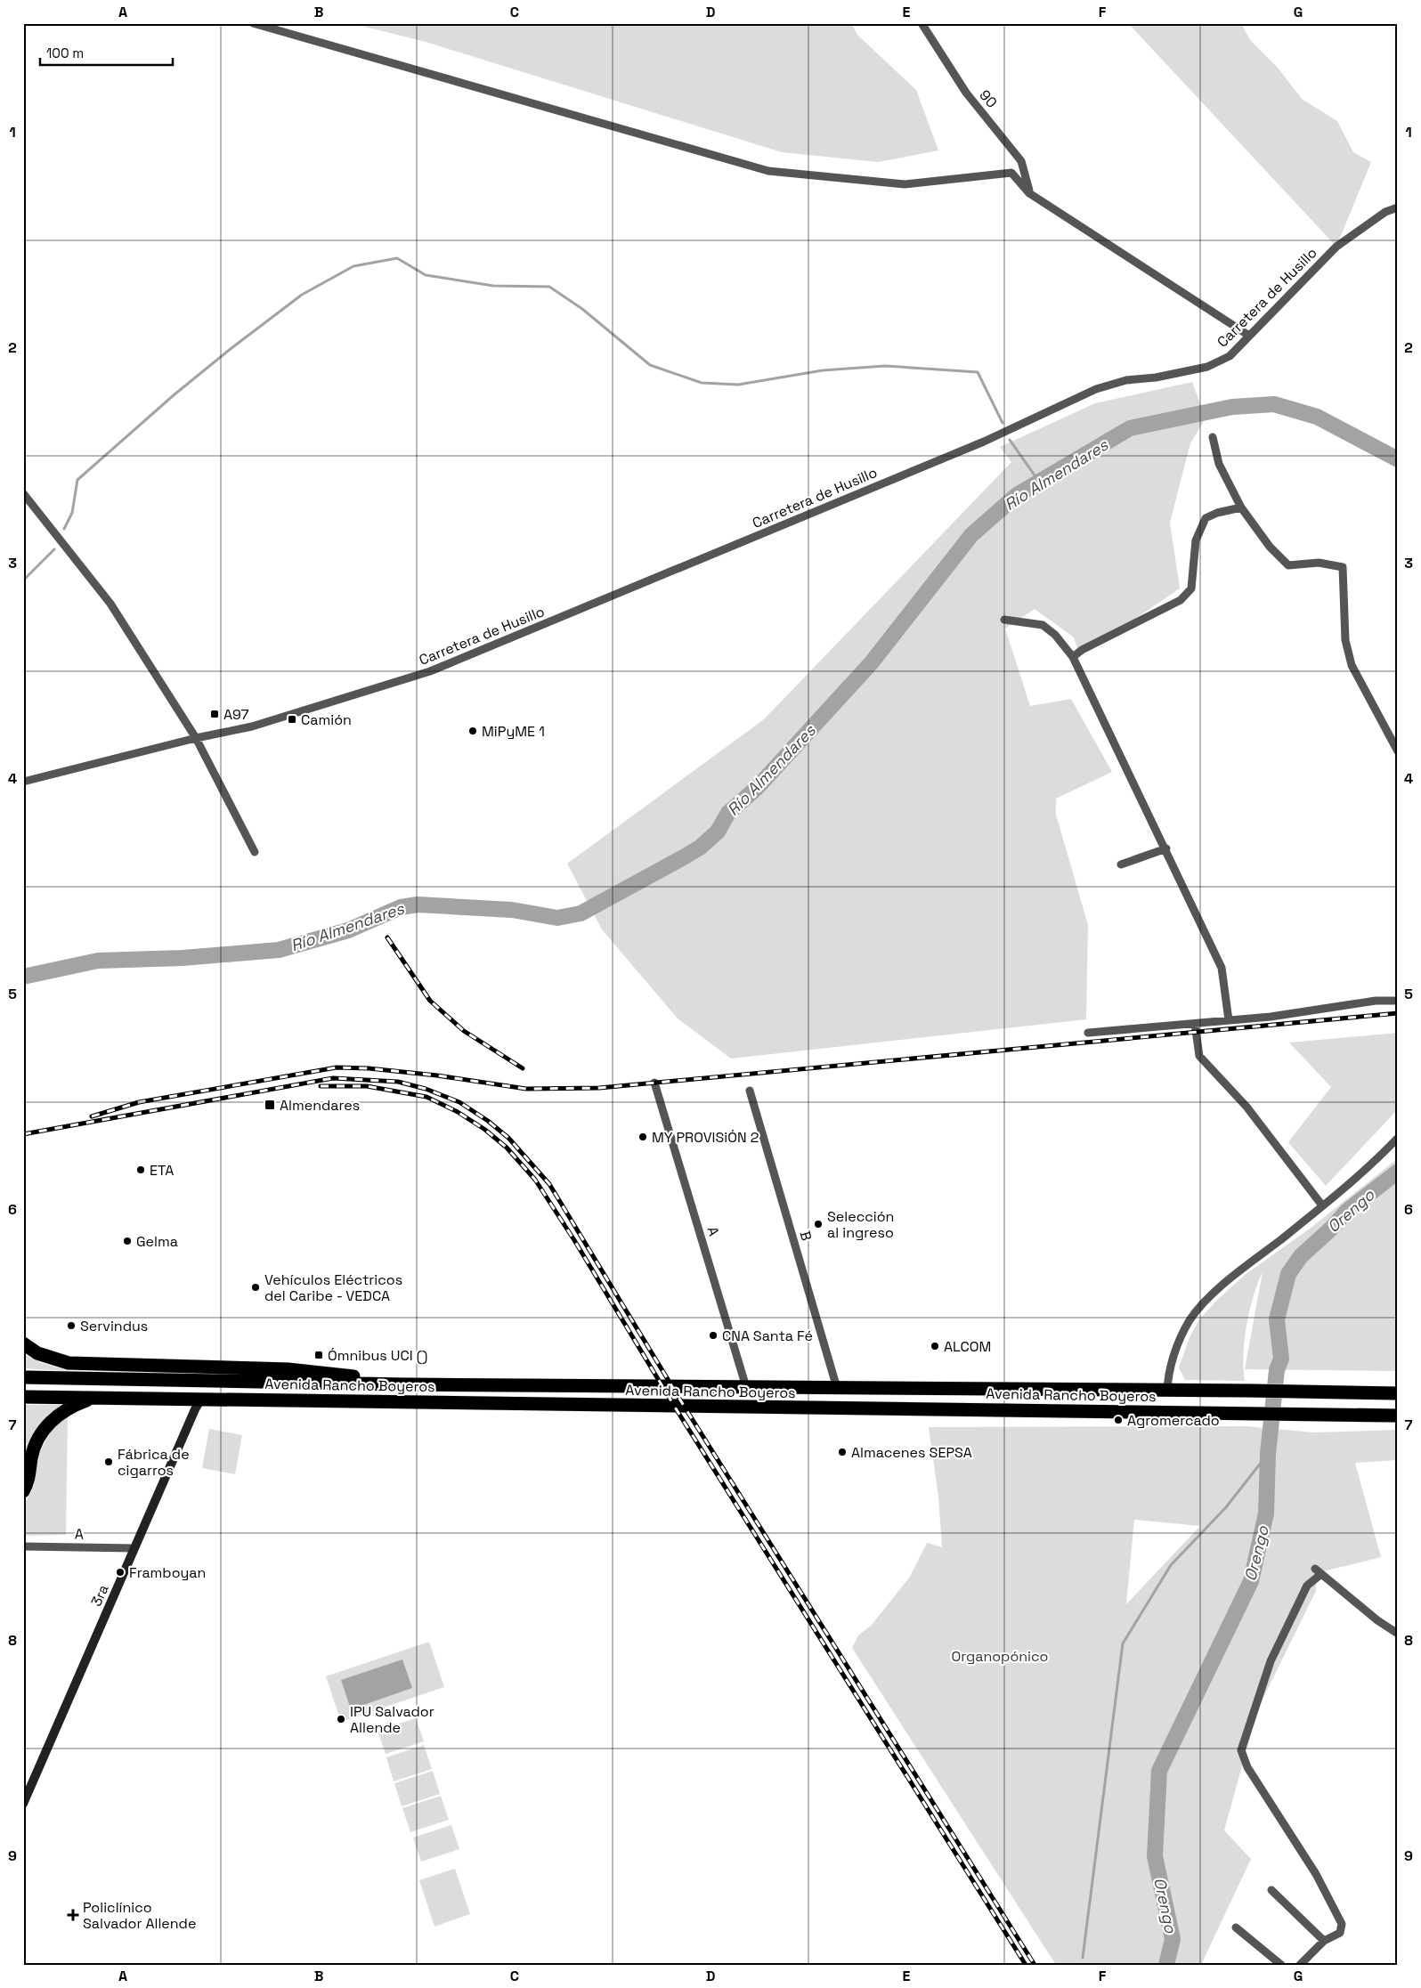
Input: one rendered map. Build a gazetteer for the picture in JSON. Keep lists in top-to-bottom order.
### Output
{
  "streets": {
    "highway": ["Avenida Rancho Boyeros"],
    "street": [
      "90",
      "Carretera de Husillo",
      "A",
      "B",
      "3ra"
    ]
  },
  "crossings": [
    ["A", "Avenida Rancho Boyeros"],
    ["A", "3ra"],
    ["B", "Avenida Rancho Boyeros"],
    ["Avenida Rancho Boyeros", "3ra"]
  ],
  "water": ["Río Almendares", "Orengo"],
  "parks": ["Organopónico"],
  "places": {
    "transit": [
      "A97",
      "Camión",
      "Almendares",
      "Ómnibus UCI ()"
    ],
    "other": [
      "MiPyME 1",
      "MY PROVISiÓN 2",
      "ETA",
      "Selección al ingreso",
      "Gelma",
      "Vehículos Eléctricos del Caribe - VEDCA",
      "Servindus",
      "CNA Santa Fé",
      "ALCOM",
      "Agromercado",
      "Almacenes SEPSA",
      "Fábrica de cigarros",
      "Framboyan",
      "IPU Salvador Allende"
    ],
    "health": ["Policlínico Salvador Allende"]
  },
  "scale_bar": "100 m",
  "grid": {
    "columns": [
      "A",
      "B",
      "C",
      "D",
      "E",
      "F",
      "G"
    ],
    "rows": [
      "1",
      "2",
      "3",
      "4",
      "5",
      "6",
      "7",
      "8",
      "9"
    ]
  }
}
